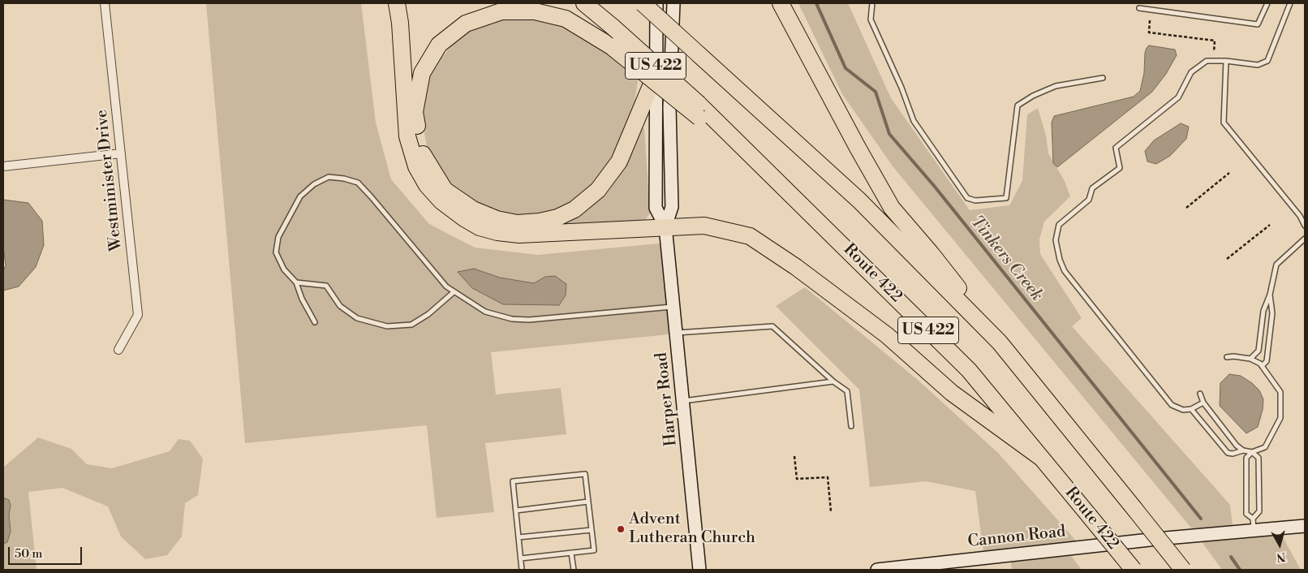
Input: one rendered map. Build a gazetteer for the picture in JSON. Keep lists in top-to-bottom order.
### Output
{
  "streets": {
    "highway": ["US 422", "Route 422"],
    "street": ["Westminister Drive", "Harper Road", "Cannon Road"]
  },
  "crossings": [
    ["US 422", "Route 422"]
  ],
  "water": ["Tinkers Creek"],
  "places": ["Advent Lutheran Church"],
  "scale_bar": "50 m",
  "north": "bottom"
}
